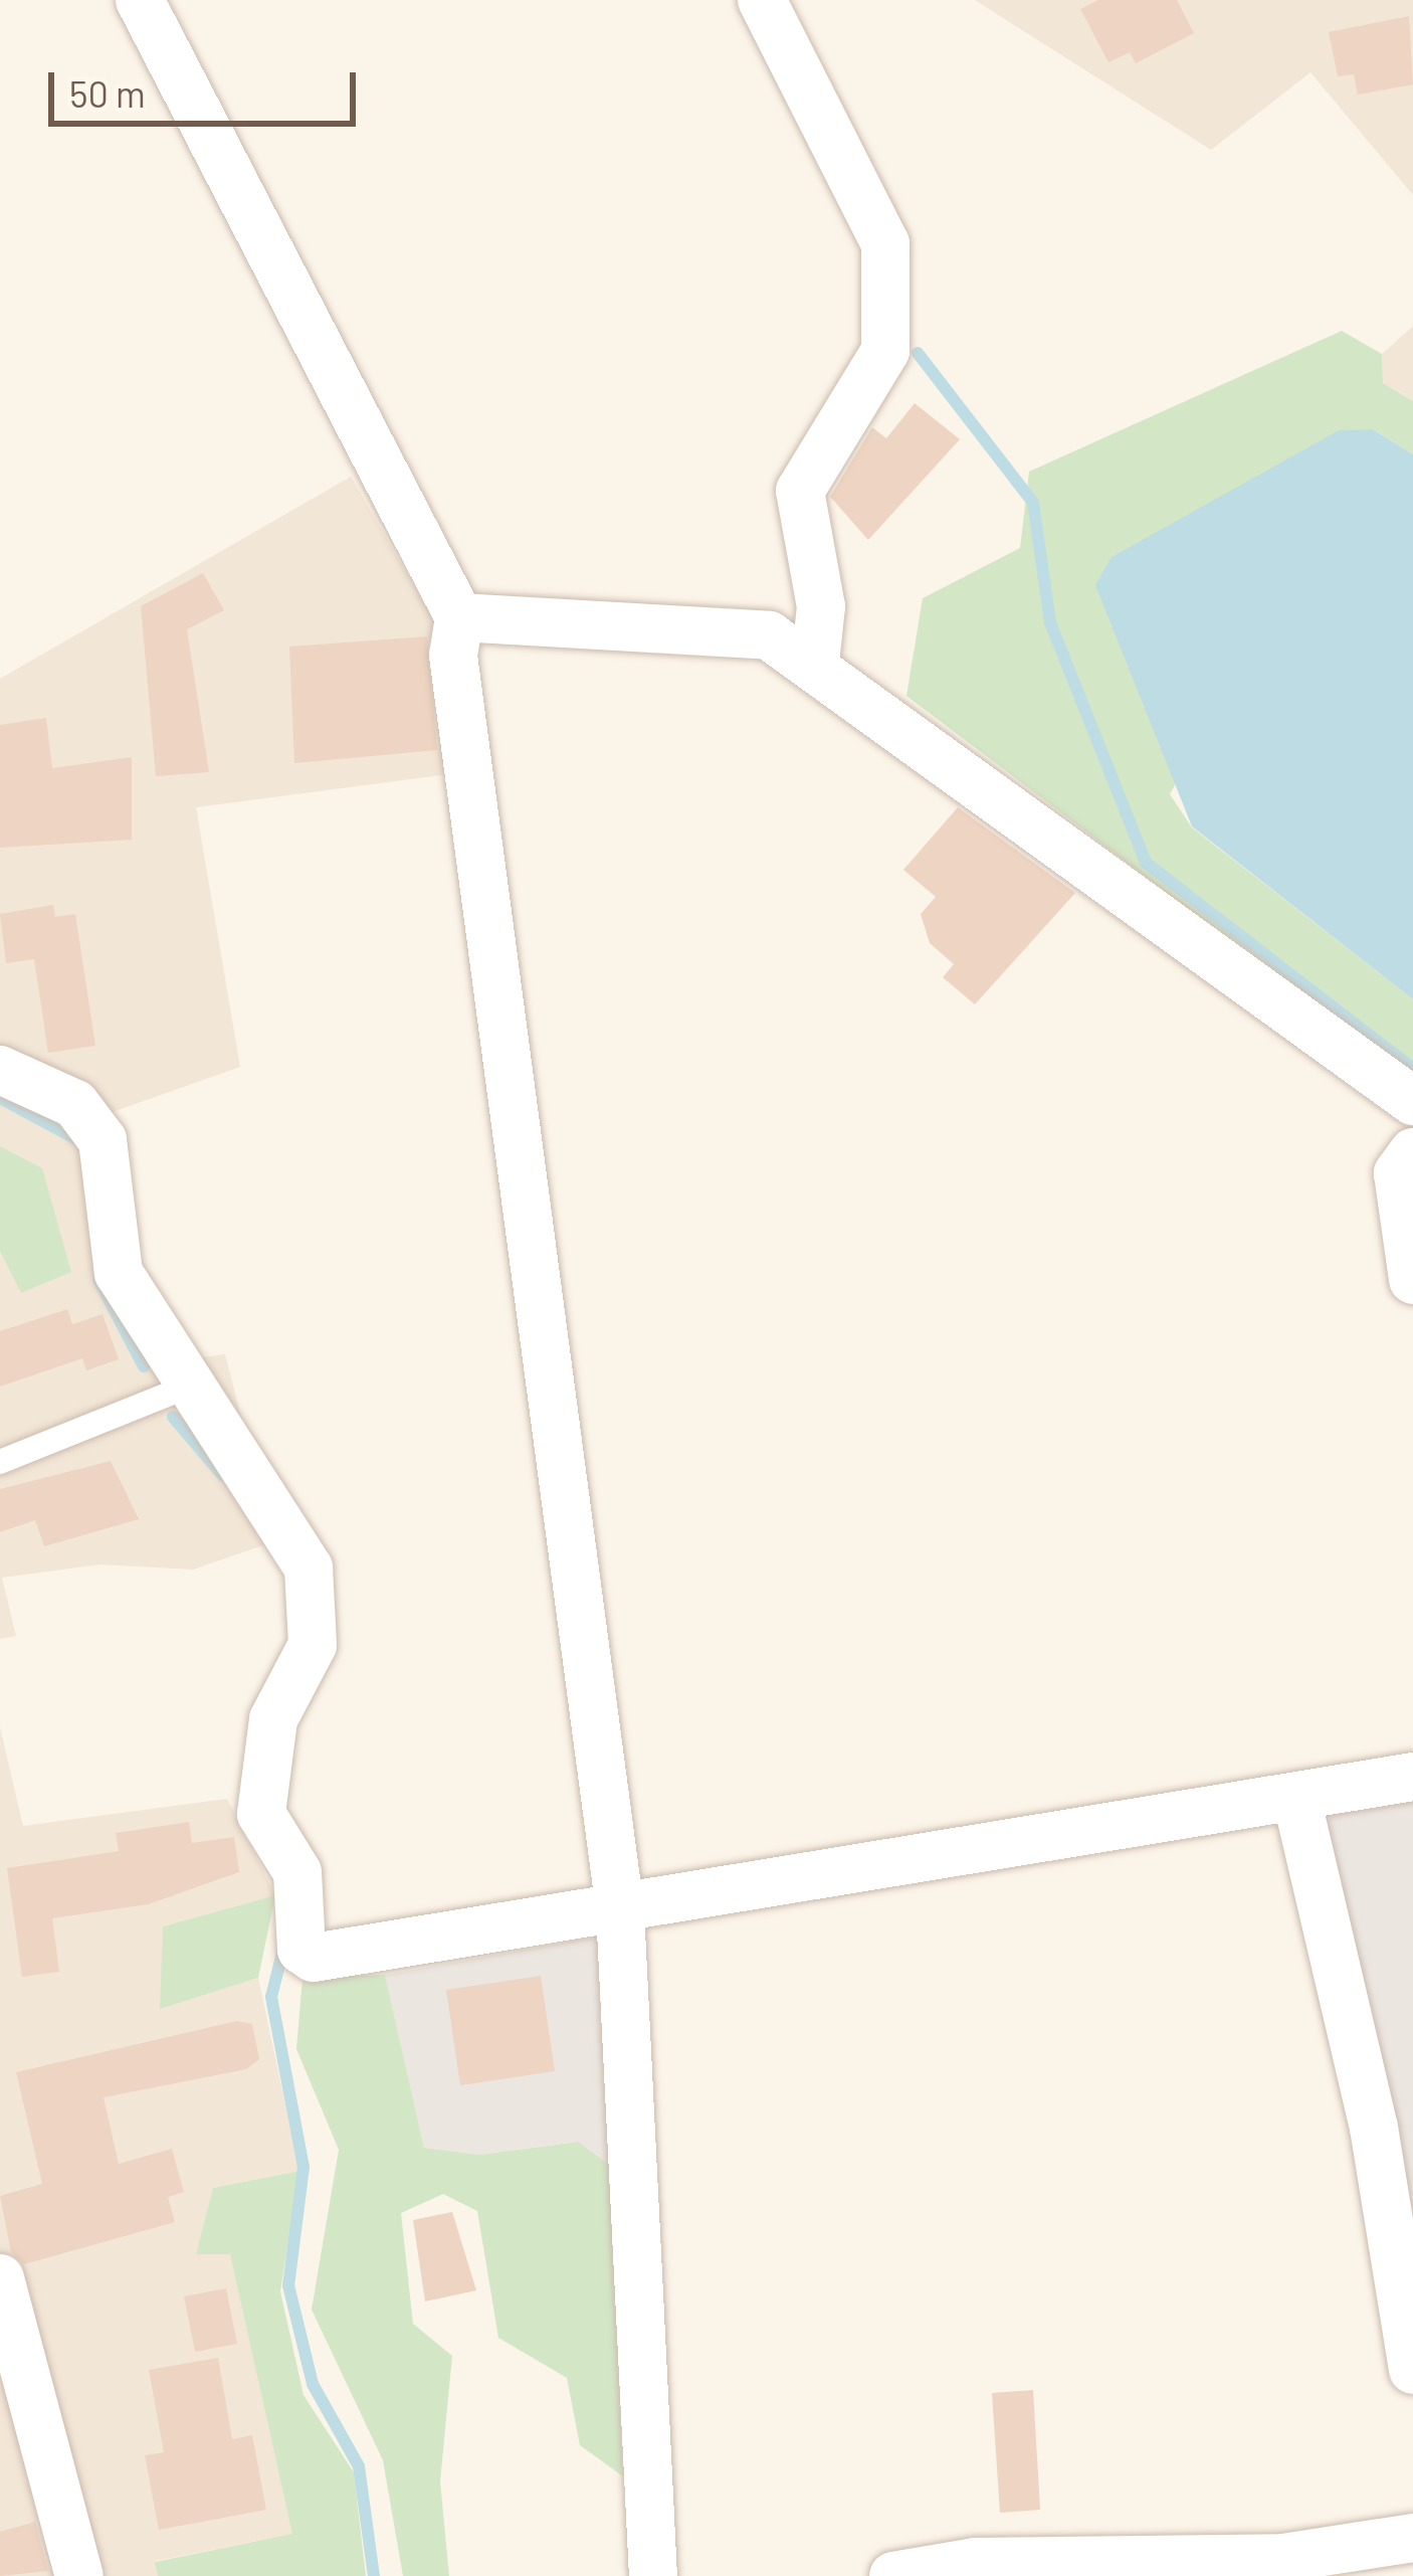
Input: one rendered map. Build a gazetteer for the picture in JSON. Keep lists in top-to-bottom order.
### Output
{
  "scale_bar": "50 m"
}
